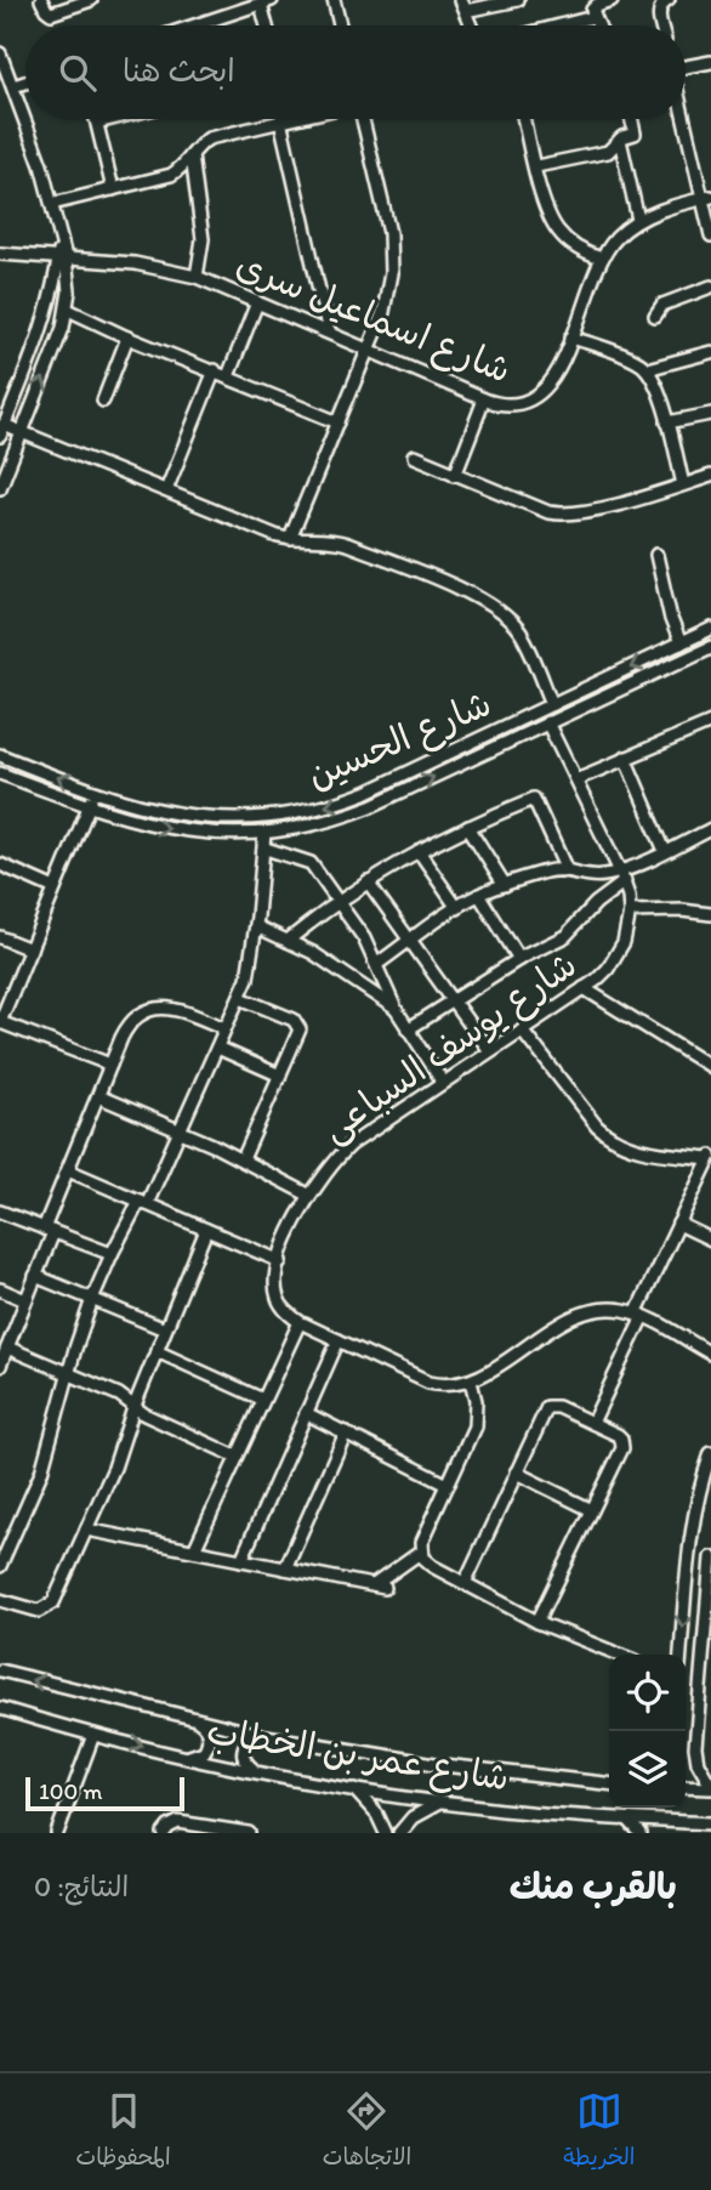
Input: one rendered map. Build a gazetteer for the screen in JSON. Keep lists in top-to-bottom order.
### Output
{
  "streets": {
    "street": [
      "شارع اسماعيل سرى",
      "شارع الحسين",
      "شارع يوسف السباعى",
      "شارع عمر بن الخطاب"
    ]
  },
  "crossings": [
    ["شارع الحسين", "شارع يوسف السباعى"]
  ],
  "scale_bar": "100 m",
  "page": {
    "search": "ابحث هنا",
    "scale": "100 m",
    "heading": ["بالقرب منك", "النتائج: 0"],
    "nav": ["الخريطة", "الاتجاهات", "المحفوظات"]
  }
}
